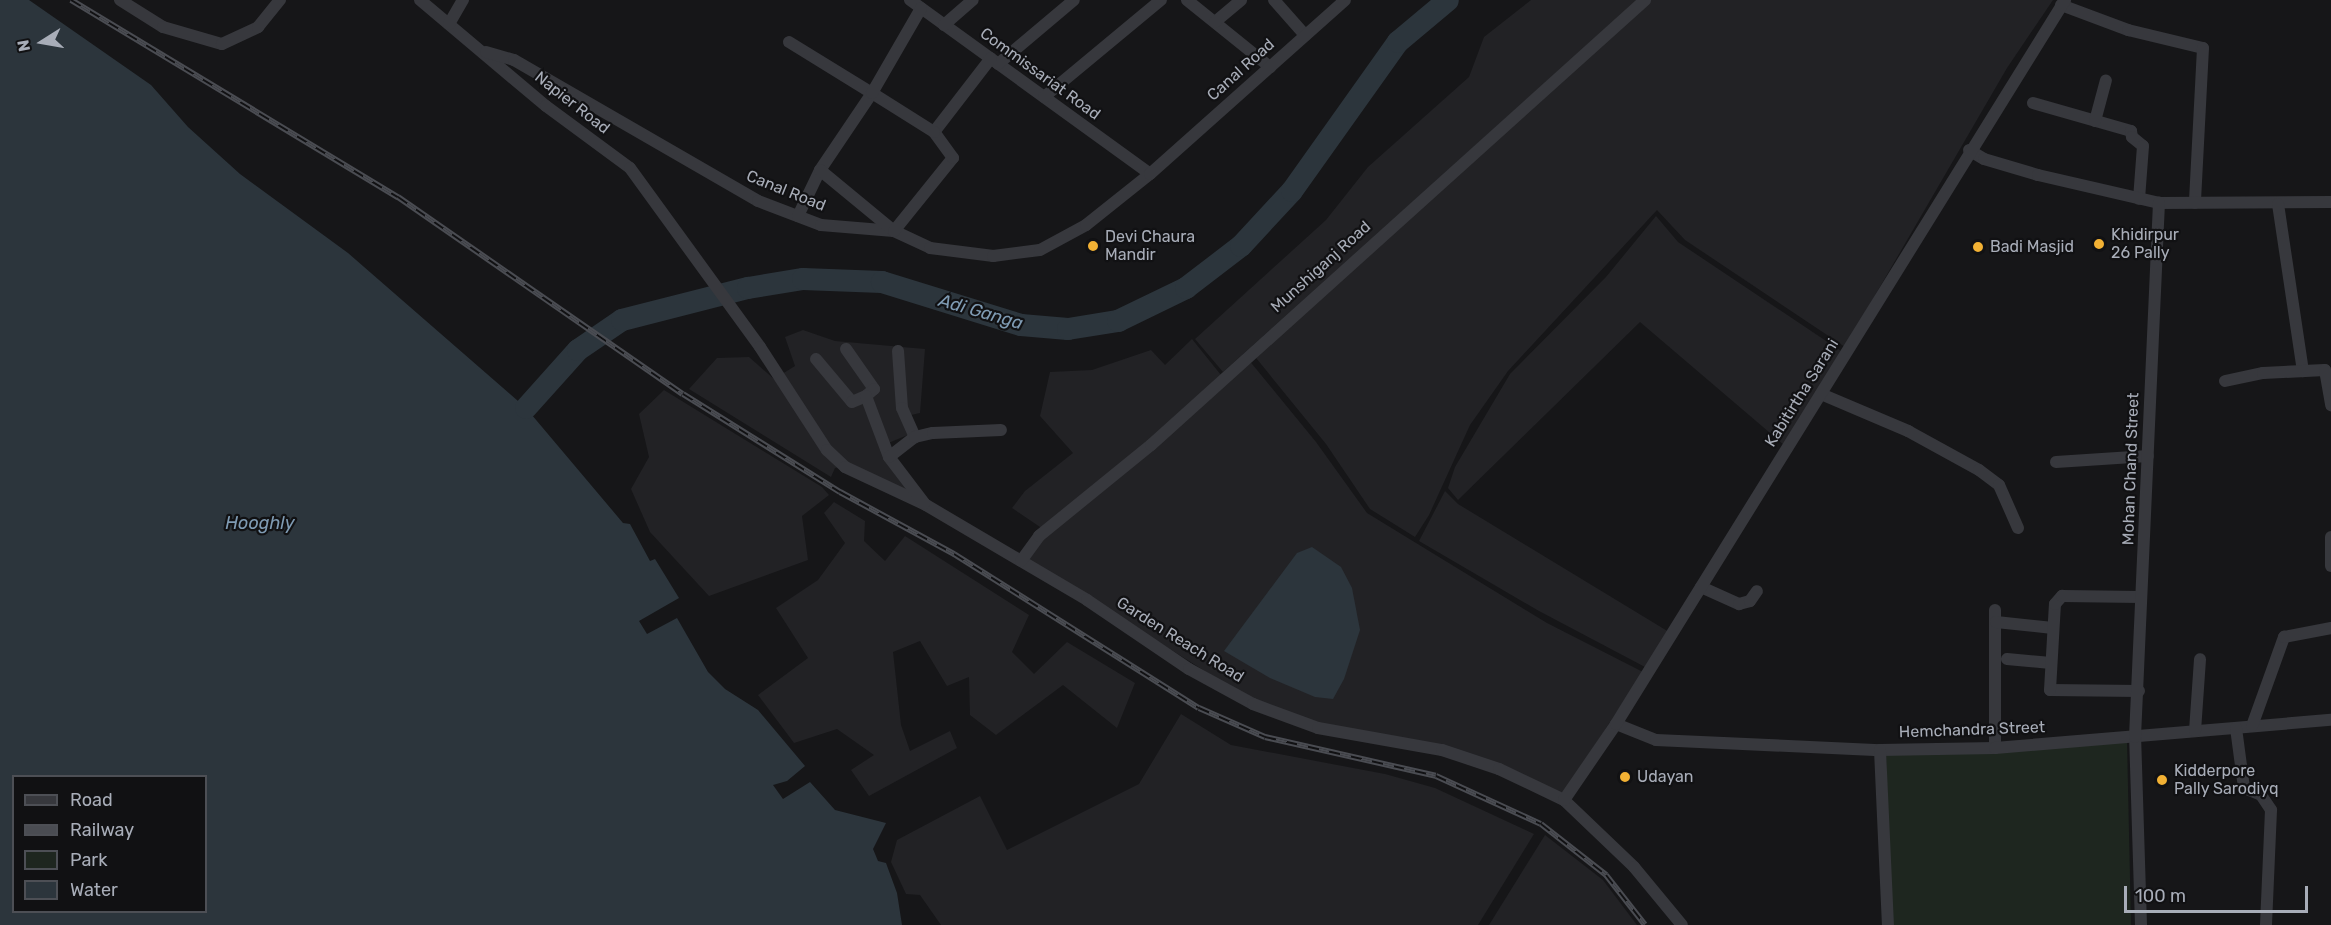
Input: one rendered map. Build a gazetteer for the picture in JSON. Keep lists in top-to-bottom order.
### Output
{
  "streets": {
    "street": [
      "Canal Road",
      "Commissariat Road",
      "Napier Road",
      "Munshiganj Road",
      "Kabitirtha Sarani",
      "Mohan Chand Street",
      "Garden Reach Road",
      "Hemchandra Street"
    ]
  },
  "crossings": [
    ["Canal Road", "Commissariat Road"],
    ["Canal Road", "Napier Road"],
    ["Napier Road", "Garden Reach Road"],
    ["Munshiganj Road", "Garden Reach Road"],
    ["Kabitirtha Sarani", "Garden Reach Road"],
    ["Kabitirtha Sarani", "Hemchandra Street"],
    ["Mohan Chand Street", "Hemchandra Street"]
  ],
  "water": ["Adi Ganga", "Hooghly"],
  "places": [
    "Khidirpur 26 Pally",
    "Devi Chaura Mandir",
    "Badi Masjid",
    "Udayan",
    "Kidderpore Pally Sarodiyq"
  ],
  "legend": [
    "Road",
    "Railway",
    "Park",
    "Water"
  ],
  "scale_bar": "100 m",
  "north": "left"
}
